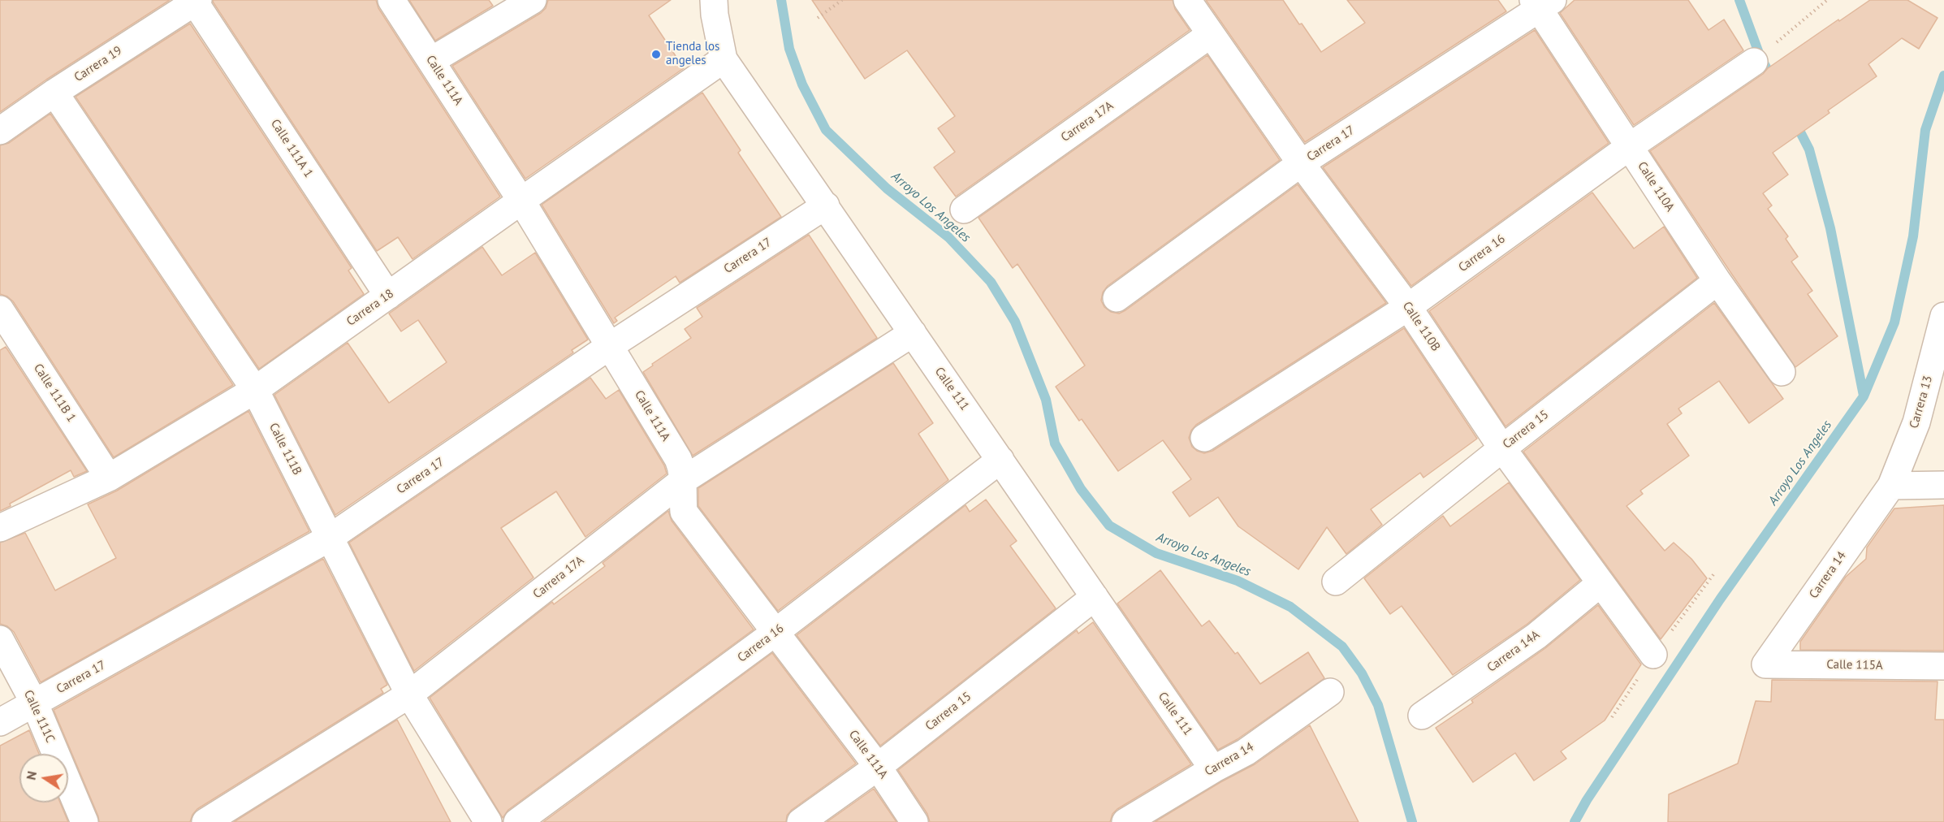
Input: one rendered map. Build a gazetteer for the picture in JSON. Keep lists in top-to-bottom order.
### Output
{
  "streets": {
    "street": [
      "Carrera 19",
      "Calle 111A",
      "Carrera 17A",
      "Carrera 17",
      "Calle 111A 1",
      "Calle 110A",
      "Carrera 16",
      "Carrera 18",
      "Calle 110B",
      "Calle 111",
      "Calle 111B 1",
      "Carrera 13",
      "Carrera 15",
      "Calle 111B",
      "Carrera 14",
      "Carrera 14A",
      "Calle 115A",
      "Calle 111C"
    ]
  },
  "crossings": [
    ["Carrera 19", "Calle 111A 1"],
    ["Carrera 19", "Calle 111B"],
    ["Calle 111A", "Carrera 17A"],
    ["Calle 111A", "Carrera 17"],
    ["Calle 111A", "Carrera 16"],
    ["Calle 111A", "Carrera 18"],
    ["Calle 111A", "Carrera 15"],
    ["Carrera 17A", "Calle 110B"],
    ["Carrera 17A", "Calle 111"],
    ["Carrera 17A", "Calle 111B"],
    ["Carrera 17", "Calle 110A"],
    ["Carrera 17", "Calle 110B"],
    ["Carrera 17", "Calle 111"],
    ["Carrera 17", "Calle 111B"],
    ["Carrera 17", "Calle 111C"],
    ["Calle 111A 1", "Carrera 18"],
    ["Calle 110A", "Carrera 16"],
    ["Calle 110A", "Carrera 15"],
    ["Carrera 16", "Calle 110B"],
    ["Carrera 16", "Calle 111"],
    ["Carrera 18", "Calle 111"],
    ["Carrera 18", "Calle 111B 1"],
    ["Carrera 18", "Calle 111B"],
    ["Calle 110B", "Carrera 15"],
    ["Calle 110B", "Carrera 14A"],
    ["Calle 111", "Carrera 15"],
    ["Calle 111", "Carrera 14"],
    ["Carrera 13", "Carrera 14"],
    ["Carrera 14", "Calle 115A"]
  ],
  "water": ["Arroyo Los Angeles"],
  "places": ["Tienda los angeles"],
  "north": "left"
}
